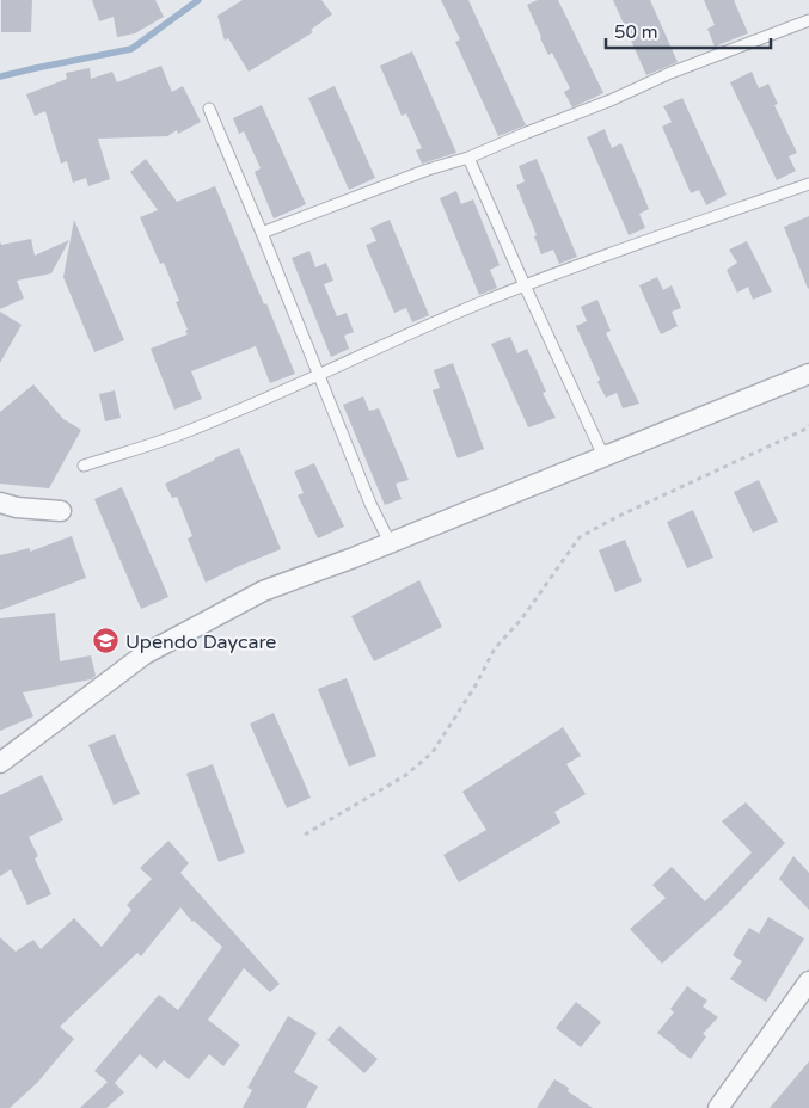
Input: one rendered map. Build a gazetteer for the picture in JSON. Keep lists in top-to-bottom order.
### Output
{
  "places": {
    "school or university": ["Upendo Daycare"]
  },
  "scale_bar": "50 m"
}
